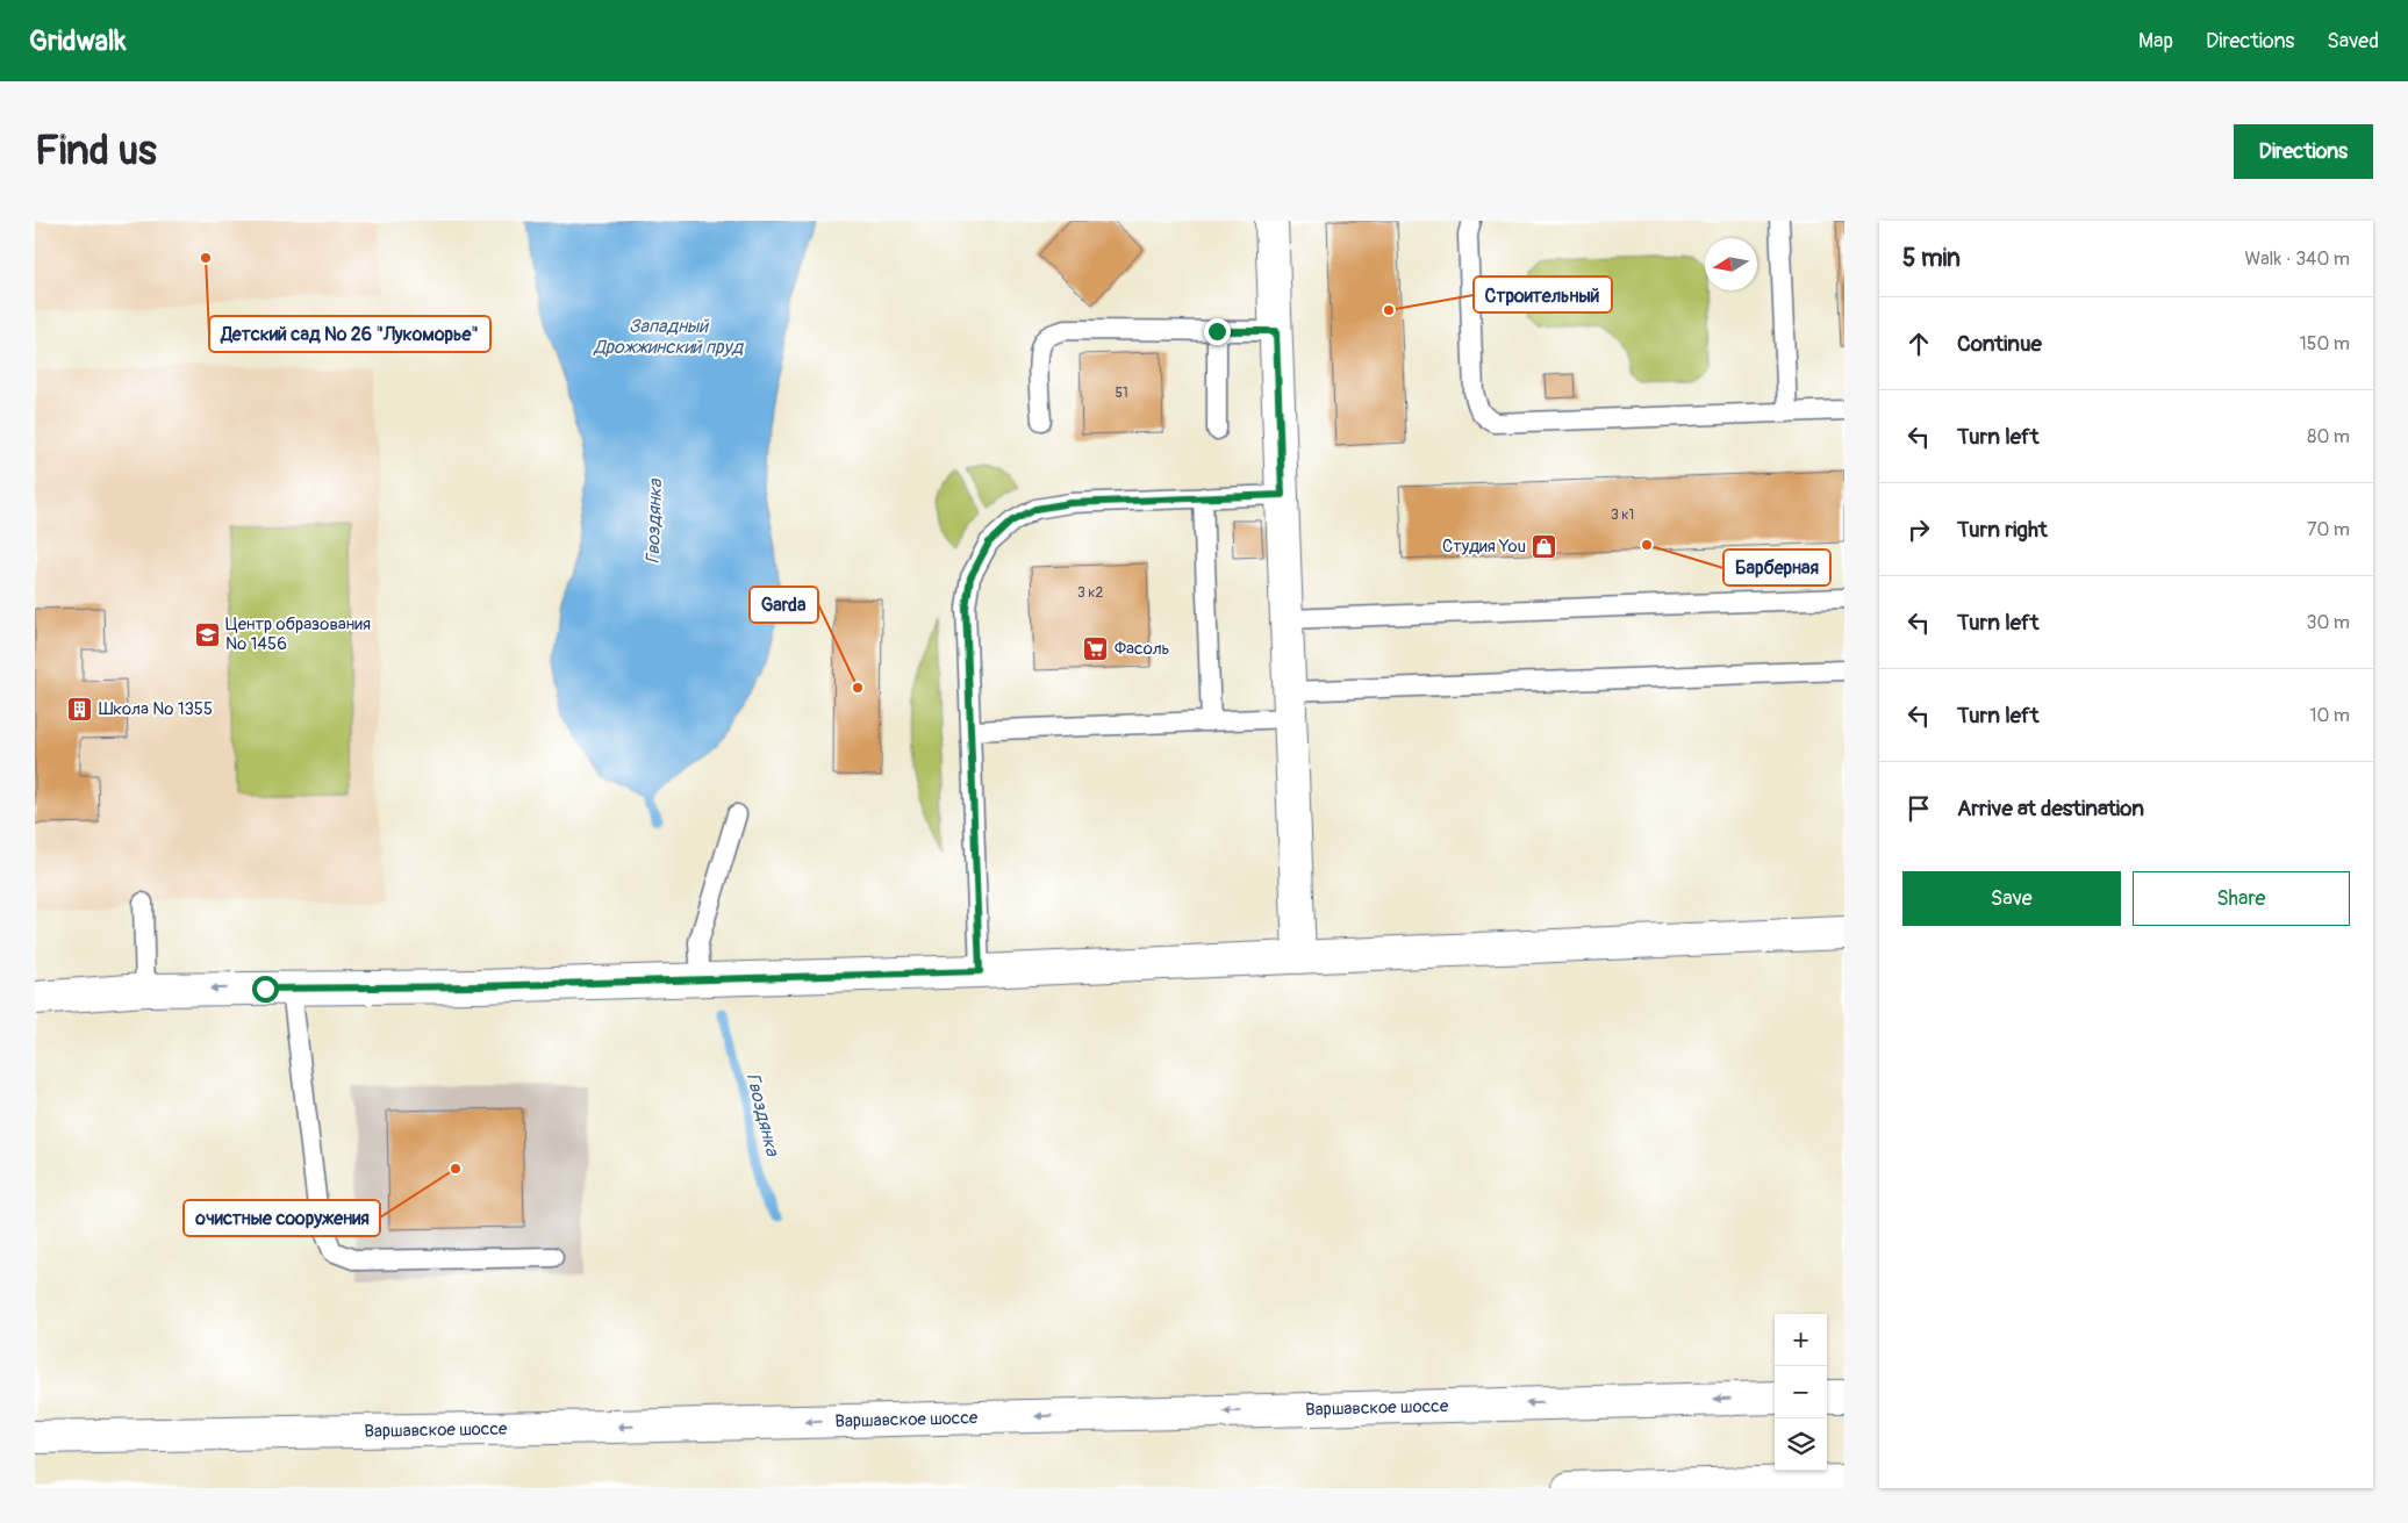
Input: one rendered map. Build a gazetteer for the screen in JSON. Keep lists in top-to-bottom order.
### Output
{
  "streets": {
    "street": ["Варшавское шоссе"]
  },
  "one_way": ["Варшавское шоссе"],
  "water": ["Западный Дрожжинский пруд", "Гвоздянка"],
  "places": {
    "other": [
      "Детский сад № 26 \"Лукоморье\"",
      "Строительный",
      "Барберная",
      "Garda",
      "очистные сооружения"
    ],
    "shop": ["Студия You"],
    "school or university": ["Центр образования № 1456"],
    "supermarket": ["Фасоль"],
    "building": ["Школа № 1355"]
  },
  "house_numbers": ["51", "3 к1", "3 к2"],
  "north": "left",
  "page": {
    "header": "Gridwalk",
    "nav": ["Map", "Directions", "Saved"],
    "buttons": [
      "Directions",
      ["Save", "Share"]
    ],
    "title": "Find us",
    "heading": ["5 min", "Walk · 340 m"],
    "list": [
      ["Continue", "150 m"],
      ["Turn left", "80 m"],
      ["Turn right", "70 m"],
      ["Turn left", "30 m"],
      ["Turn left", "10 m"],
      "Arrive at destination"
    ],
    "map_buttons": ["+", "−"]
  }
}
